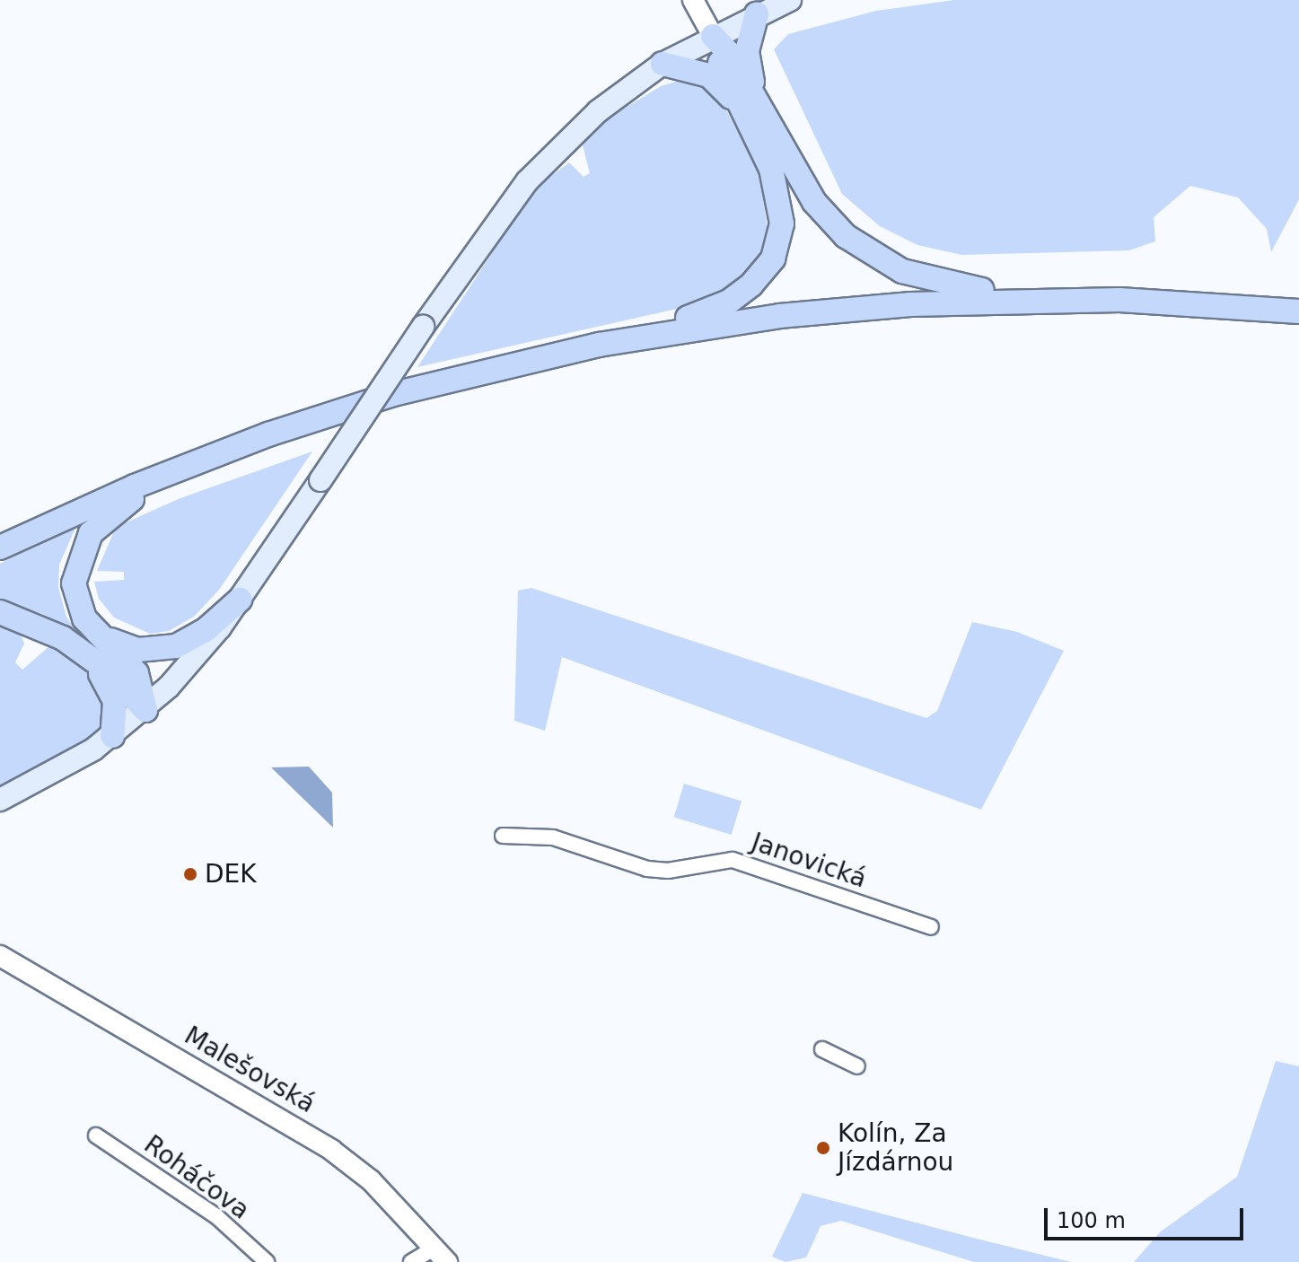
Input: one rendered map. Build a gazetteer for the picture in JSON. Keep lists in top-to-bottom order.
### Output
{
  "streets": {
    "street": ["Janovická", "Malešovská", "Roháčova"]
  },
  "places": ["DEK", "Kolín, Za Jízdárnou"],
  "scale_bar": "100 m"
}
